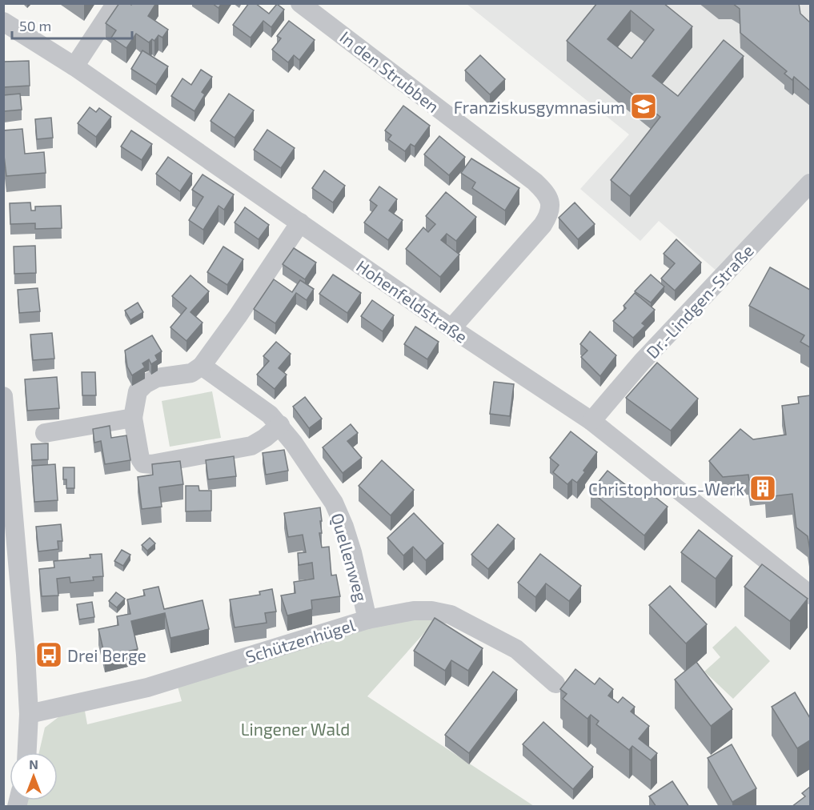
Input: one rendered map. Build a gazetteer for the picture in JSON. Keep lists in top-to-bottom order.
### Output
{
  "streets": {
    "street": [
      "In den Strubben",
      "Hohenfeldstraße",
      "Dr.-Lindgen-Straße",
      "Quellenweg",
      "Schützenhügel"
    ]
  },
  "crossings": [
    ["In den Strubben", "Hohenfeldstraße"],
    ["Hohenfeldstraße", "Dr.-Lindgen-Straße"],
    ["Quellenweg", "Schützenhügel"]
  ],
  "parks": ["Lingener Wald"],
  "places": {
    "school or university": ["Franziskusgymnasium"],
    "building": ["Christophorus-Werk"],
    "bus stop": ["Drei Berge"]
  },
  "scale_bar": "50 m",
  "north": "top"
}
